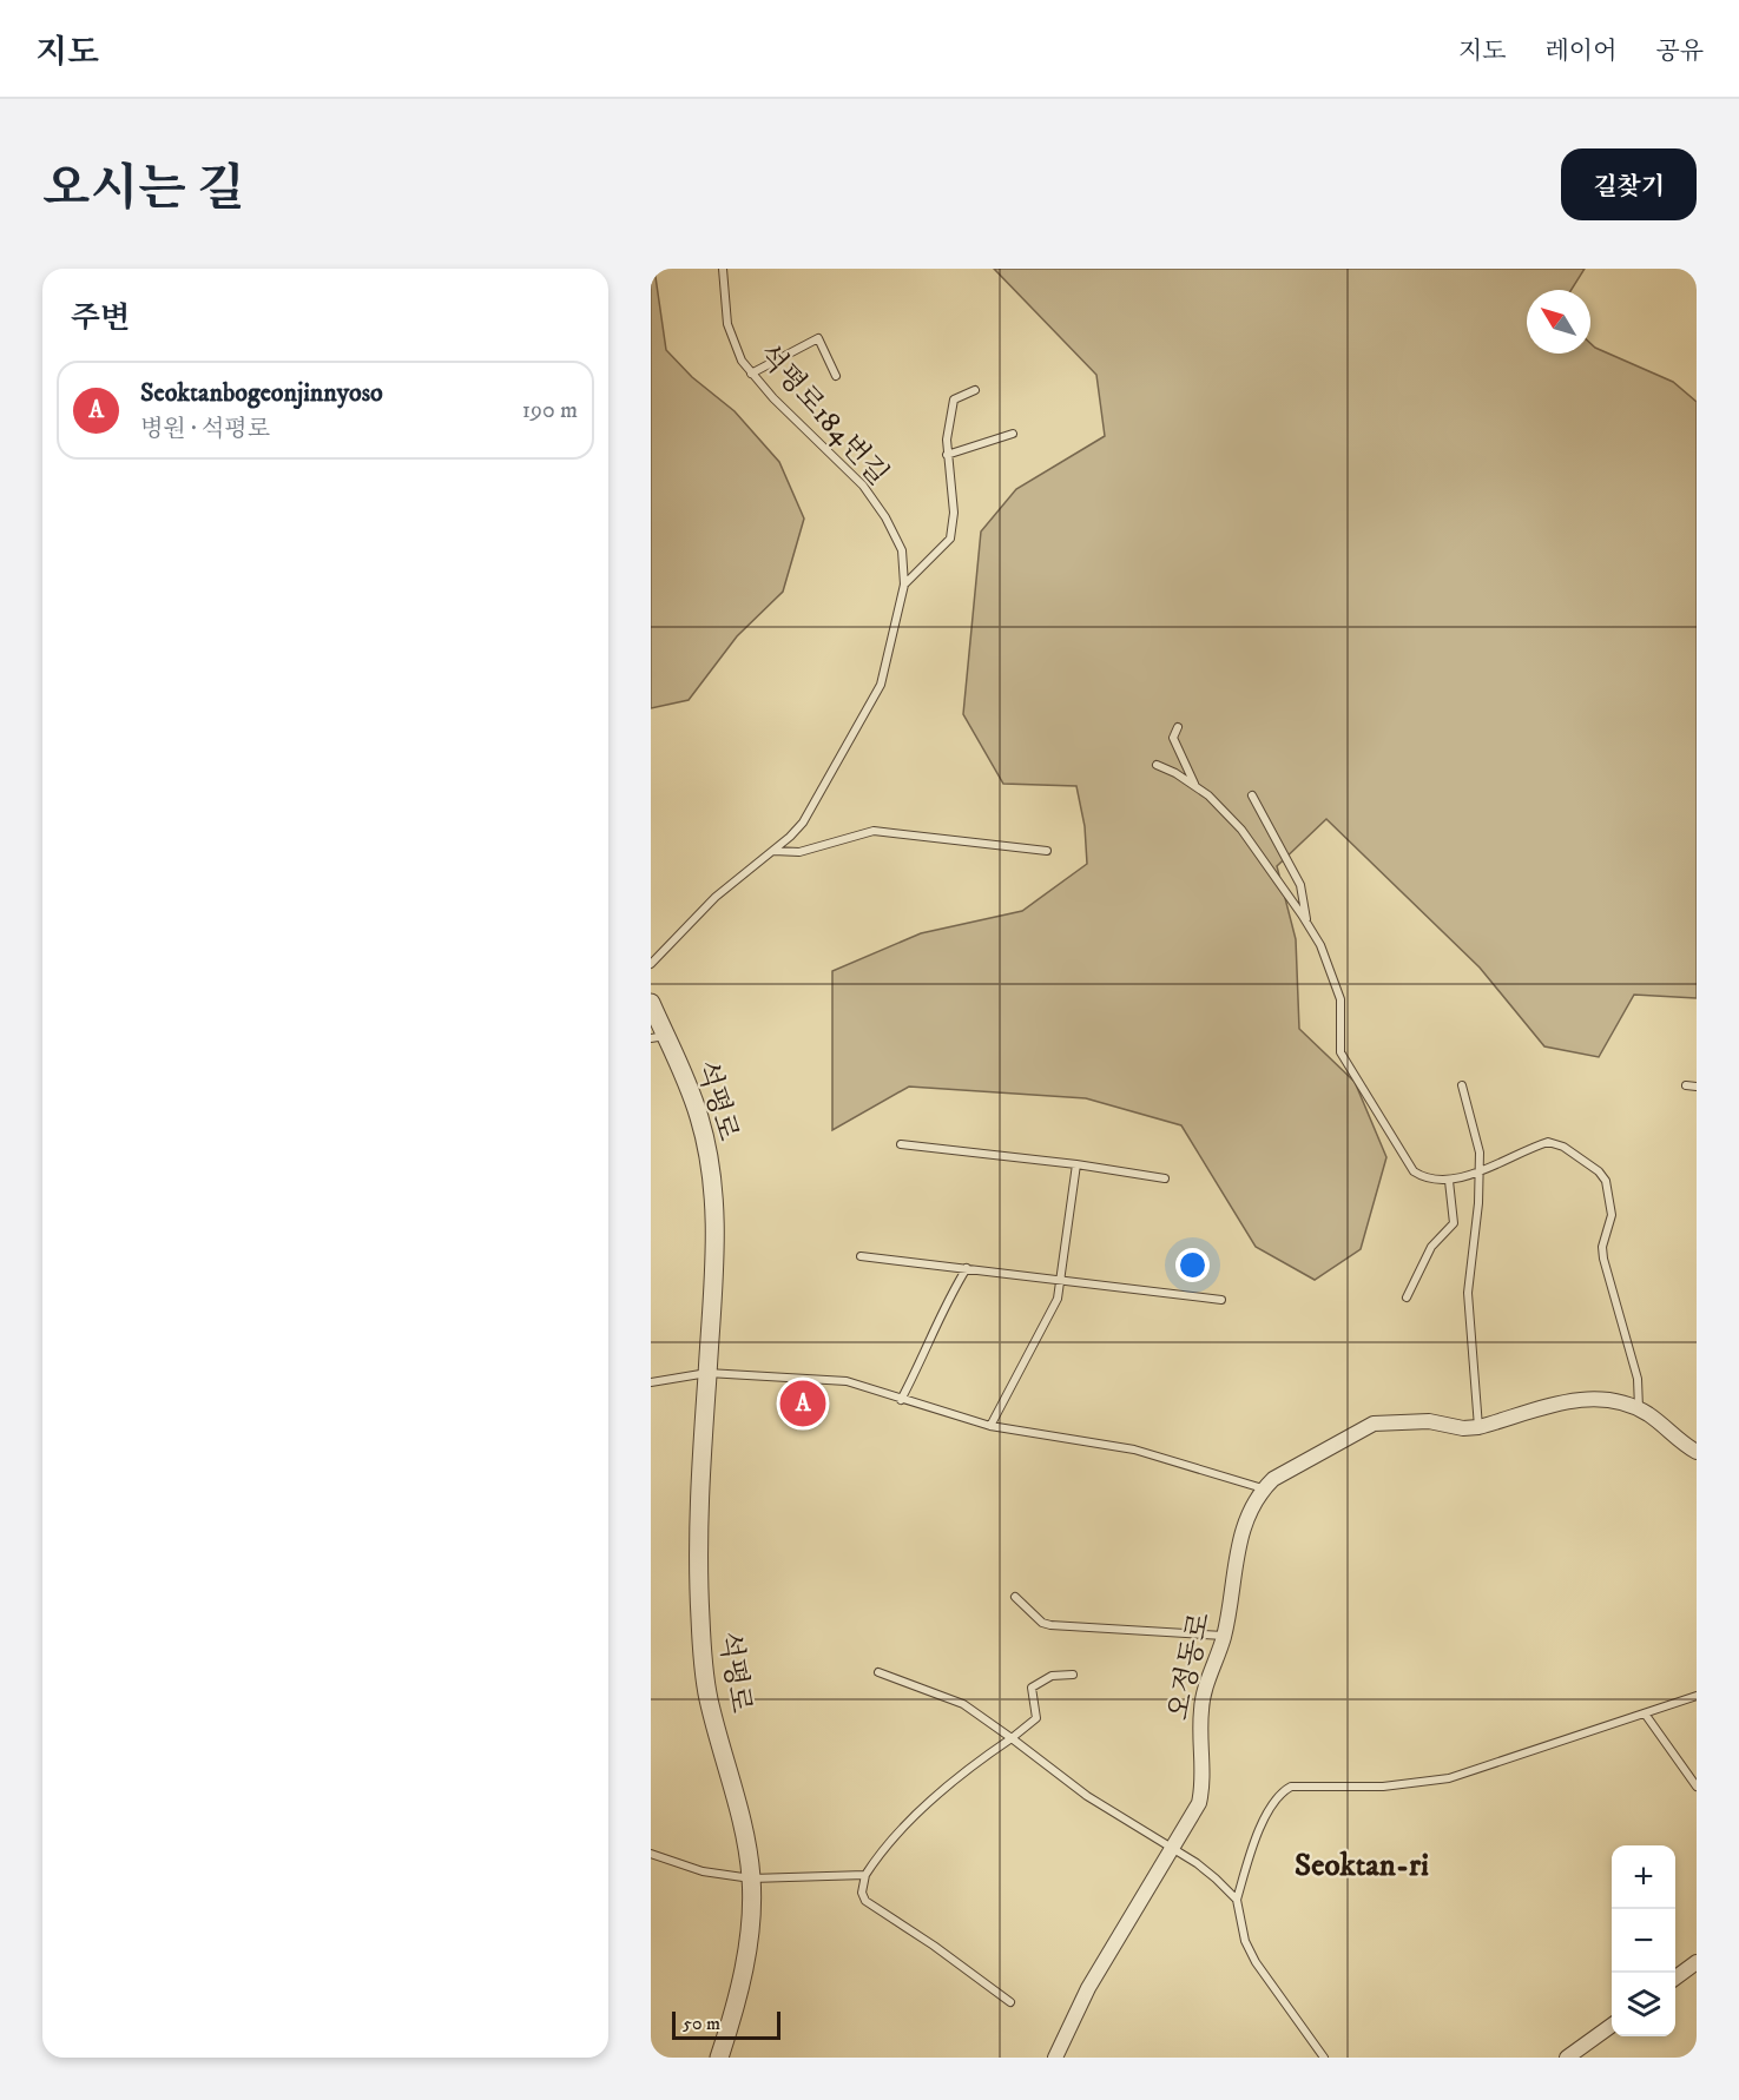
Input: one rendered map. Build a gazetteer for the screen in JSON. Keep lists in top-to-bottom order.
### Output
{
  "streets": {
    "street": ["석평로", "오정동로"],
    "lane": ["석평로184번길"]
  },
  "districts": ["Seoktan-ri"],
  "scale_bar": "50 m",
  "north": "top left",
  "page": {
    "header": "지도",
    "nav": ["지도", "레이어", "공유"],
    "title": "오시는 길",
    "buttons": "길찾기",
    "heading": "주변",
    "list": [
      {
        "mark": "A",
        "name": "Seoktanbogeonjinnyoso",
        "note": "병원 · 석평로",
        "value": "190 m"
      }
    ],
    "pins": "A",
    "map_buttons": ["+", "−"],
    "scale": "50 m"
  }
}
